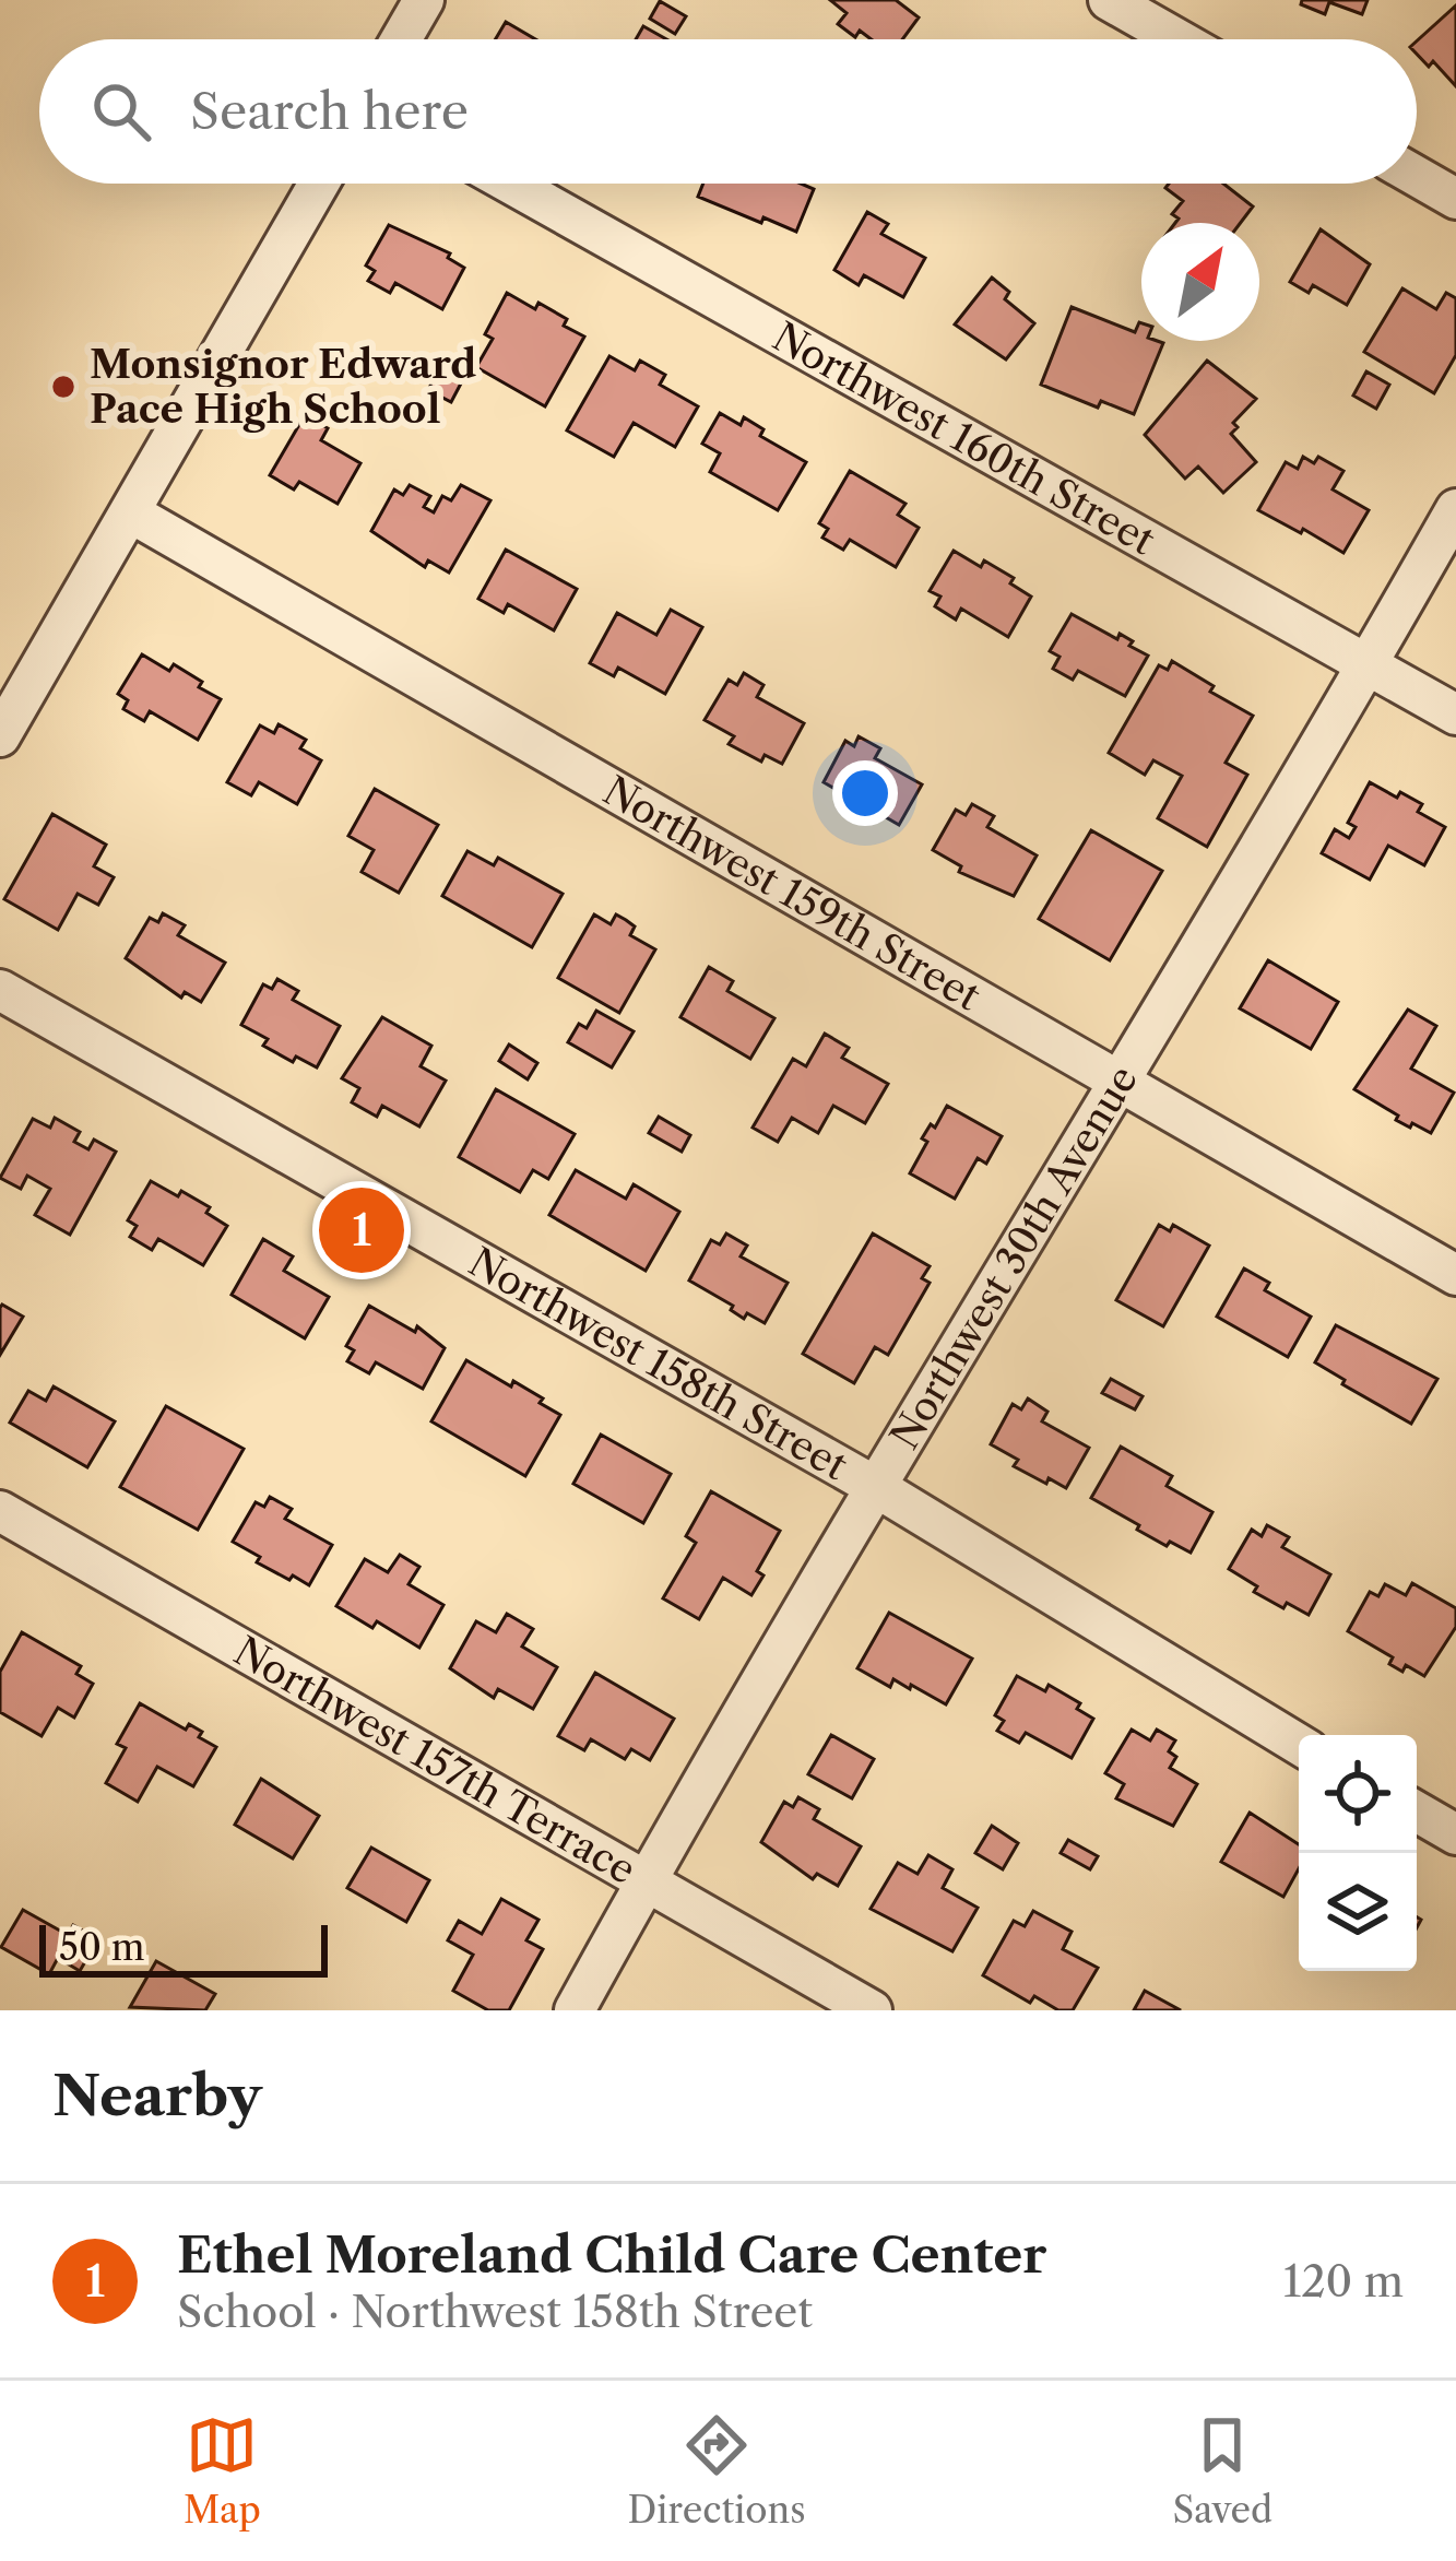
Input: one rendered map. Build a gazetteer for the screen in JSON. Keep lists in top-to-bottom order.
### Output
{
  "streets": {
    "street": [
      "Northwest 160th Street",
      "Northwest 159th Street",
      "Northwest 30th Avenue",
      "Northwest 158th Street",
      "Northwest 157th Terrace"
    ]
  },
  "crossings": [
    ["Northwest 160th Street", "Northwest 30th Avenue"],
    ["Northwest 159th Street", "Northwest 30th Avenue"],
    ["Northwest 30th Avenue", "Northwest 158th Street"],
    ["Northwest 30th Avenue", "Northwest 157th Terrace"]
  ],
  "places": ["Monsignor Edward Pace High School"],
  "scale_bar": "50 m",
  "north": "top right",
  "page": {
    "search": "Search here",
    "pins": "1",
    "scale": "50 m",
    "heading": "Nearby",
    "list": [
      {
        "mark": "1",
        "name": "Ethel Moreland Child Care Center",
        "note": "School · Northwest 158th Street",
        "value": "120 m"
      }
    ],
    "nav": ["Map", "Directions", "Saved"]
  }
}
